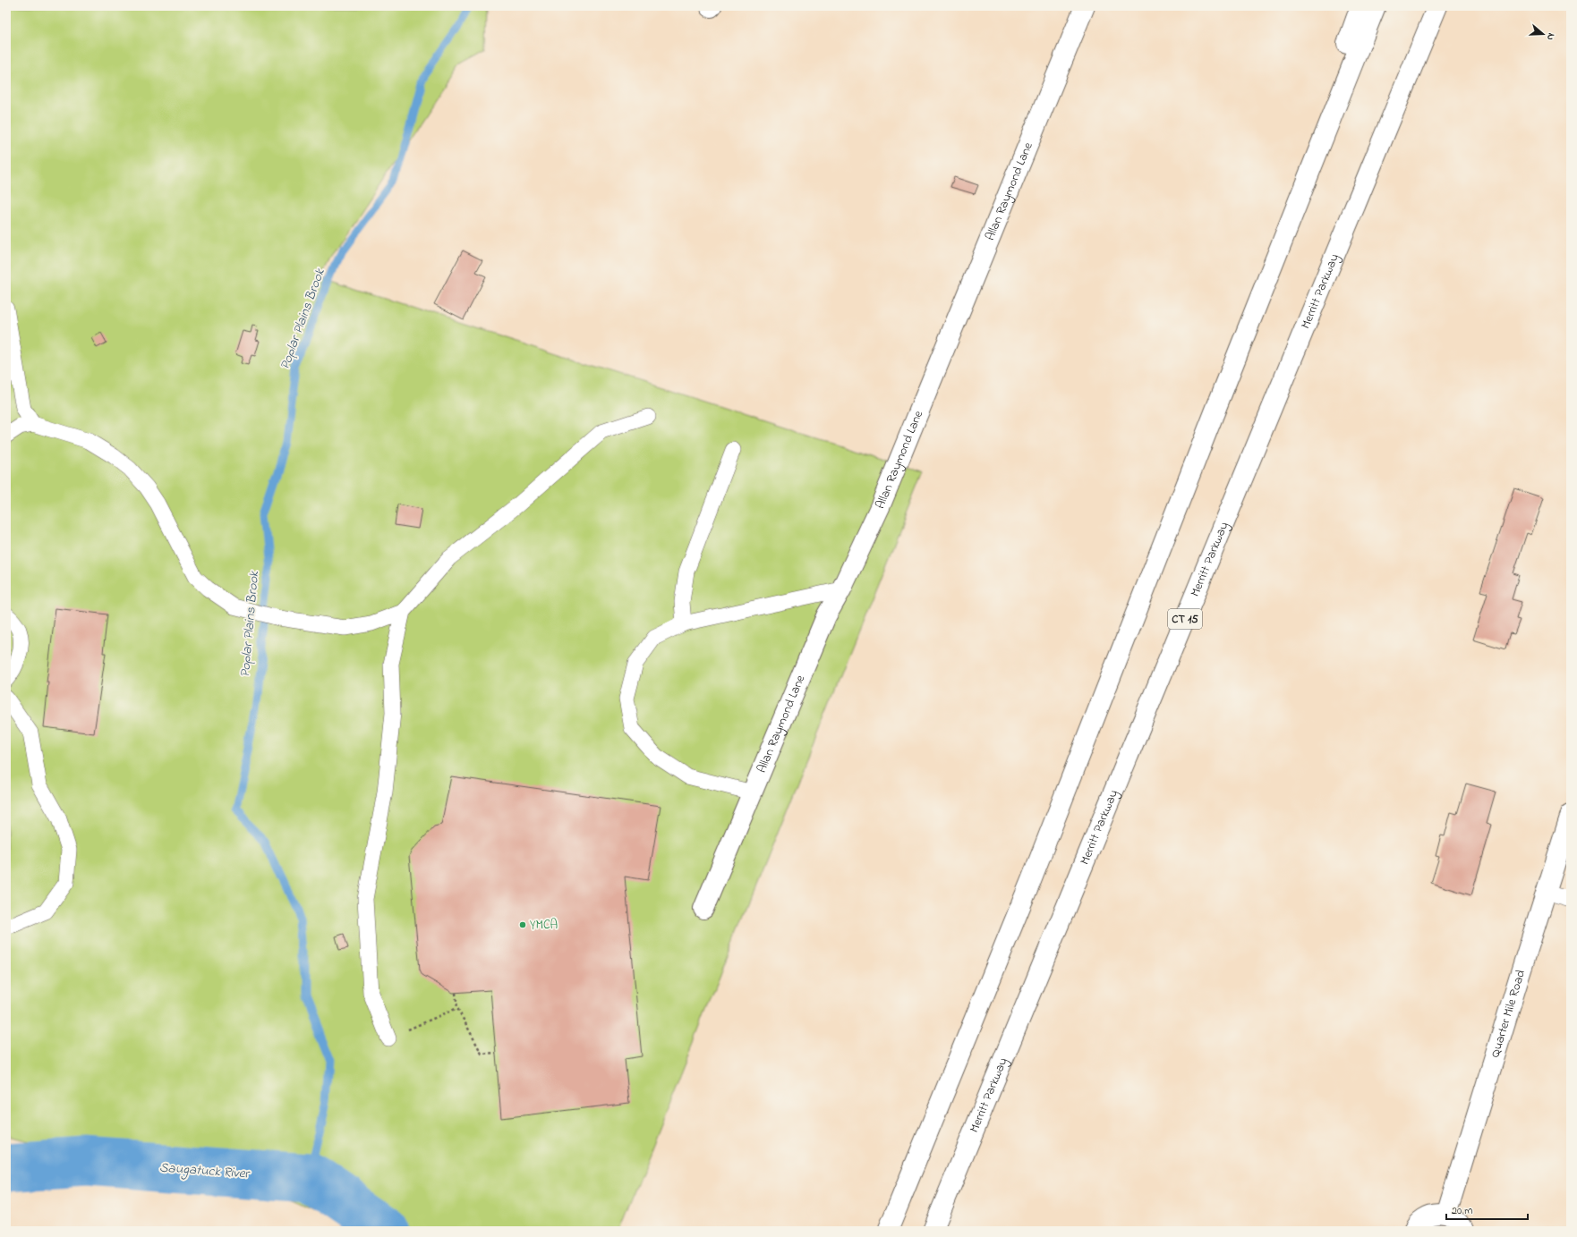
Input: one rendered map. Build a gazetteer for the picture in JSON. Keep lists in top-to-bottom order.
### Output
{
  "streets": {
    "main road": [
      "Allan Raymond Lane",
      "Merritt Parkway",
      "CT 15",
      "Quarter Mile Road"
    ]
  },
  "water": ["Poplar Plains Brook", "Saugatuck River"],
  "places": ["YMCA"],
  "scale_bar": "20 m",
  "north": "right"
}
